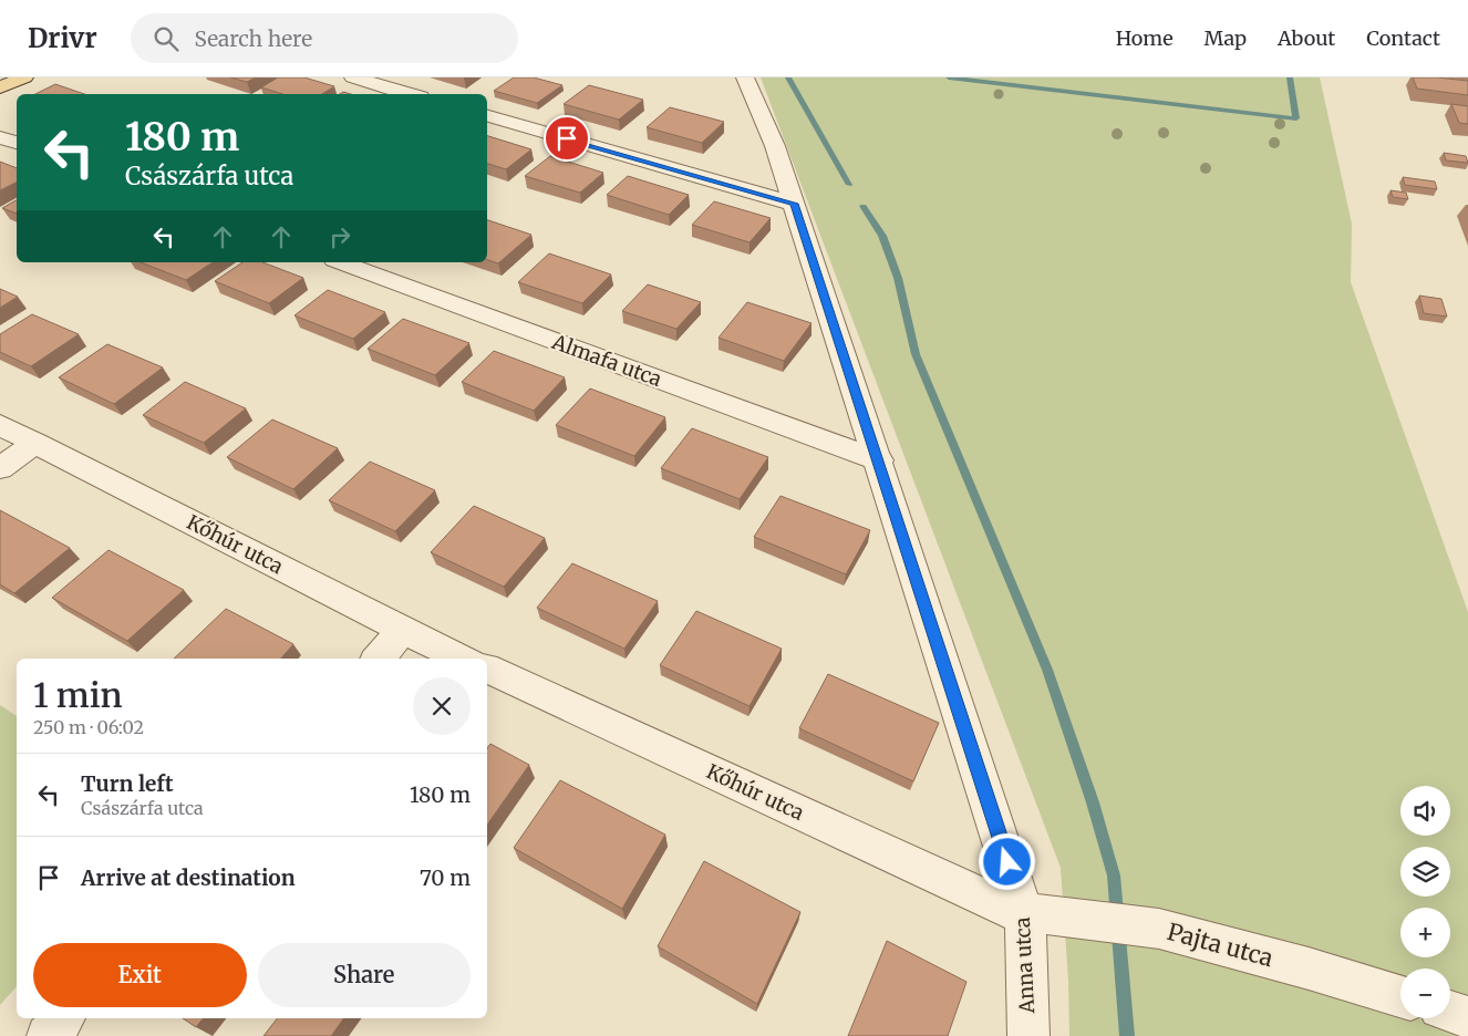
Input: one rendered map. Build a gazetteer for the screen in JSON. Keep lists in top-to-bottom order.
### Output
{
  "streets": {
    "street": [
      "Almafa utca",
      "Kőhúr utca",
      "Pajta utca",
      "Anna utca"
    ]
  },
  "crossings": [
    ["Almafa utca", "Anna utca"],
    ["Kőhúr utca", "Pajta utca"],
    ["Kőhúr utca", "Anna utca"],
    ["Pajta utca", "Anna utca"]
  ],
  "page": {
    "header": "Drivr",
    "search": "Search here",
    "nav": [
      "Home",
      "Map",
      "About",
      "Contact"
    ],
    "turn": ["180 m", "Császárfa utca"],
    "heading": ["1 min", "250 m · 06:02"],
    "list": [
      {
        "name": "Turn left",
        "note": "Császárfa utca",
        "value": "180 m"
      },
      {
        "name": "Arrive at destination",
        "value": "70 m"
      }
    ],
    "map_buttons": ["+", "−"],
    "buttons": ["Exit", "Share"]
  }
}
